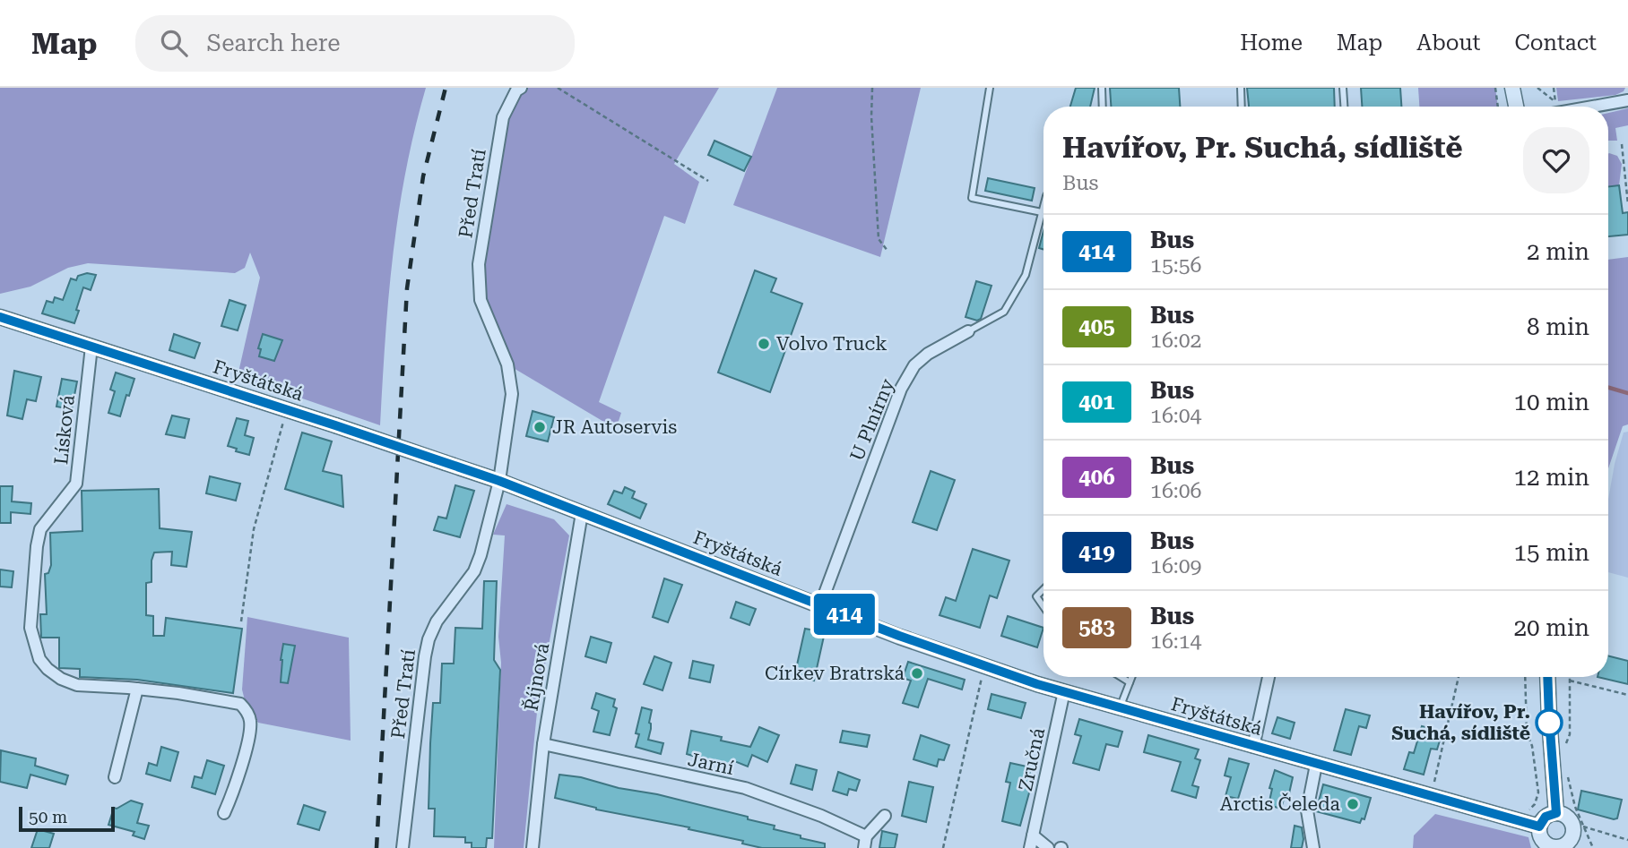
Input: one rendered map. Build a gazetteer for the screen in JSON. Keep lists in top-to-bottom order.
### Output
{
  "streets": {
    "street": [
      "Před Tratí",
      "Fryštátská",
      "U Plnírny",
      "Lísková",
      "Říjnová",
      "Zručná",
      "Jarní"
    ]
  },
  "crossings": [
    ["Před Tratí", "Fryštátská"],
    ["Fryštátská", "U Plnírny"],
    ["Fryštátská", "Lísková"],
    ["Fryštátská", "Říjnová"],
    ["Fryštátská", "Zručná"],
    ["Říjnová", "Jarní"]
  ],
  "places": [
    "Volvo Truck",
    "JR Autoservis",
    "Církev Bratrská",
    "Havířov, Pr. Suchá, sídliště",
    "Arctis Čeleda"
  ],
  "lines": ["bus line 414"],
  "scale_bar": "50 m",
  "page": {
    "header": "Map",
    "search": "Search here",
    "nav": [
      "Home",
      "Map",
      "About",
      "Contact"
    ],
    "on_map": "414",
    "heading": ["Havířov, Pr. Suchá, sídliště", "Bus"],
    "list": [
      {
        "mark": "414",
        "name": "Bus",
        "note": "15:56",
        "value": "2 min"
      },
      {
        "mark": "405",
        "name": "Bus",
        "note": "16:02",
        "value": "8 min"
      },
      {
        "mark": "401",
        "name": "Bus",
        "note": "16:04",
        "value": "10 min"
      },
      {
        "mark": "406",
        "name": "Bus",
        "note": "16:06",
        "value": "12 min"
      },
      {
        "mark": "419",
        "name": "Bus",
        "note": "16:09",
        "value": "15 min"
      },
      {
        "mark": "583",
        "name": "Bus",
        "note": "16:14",
        "value": "20 min"
      }
    ],
    "scale": "50 m"
  }
}
